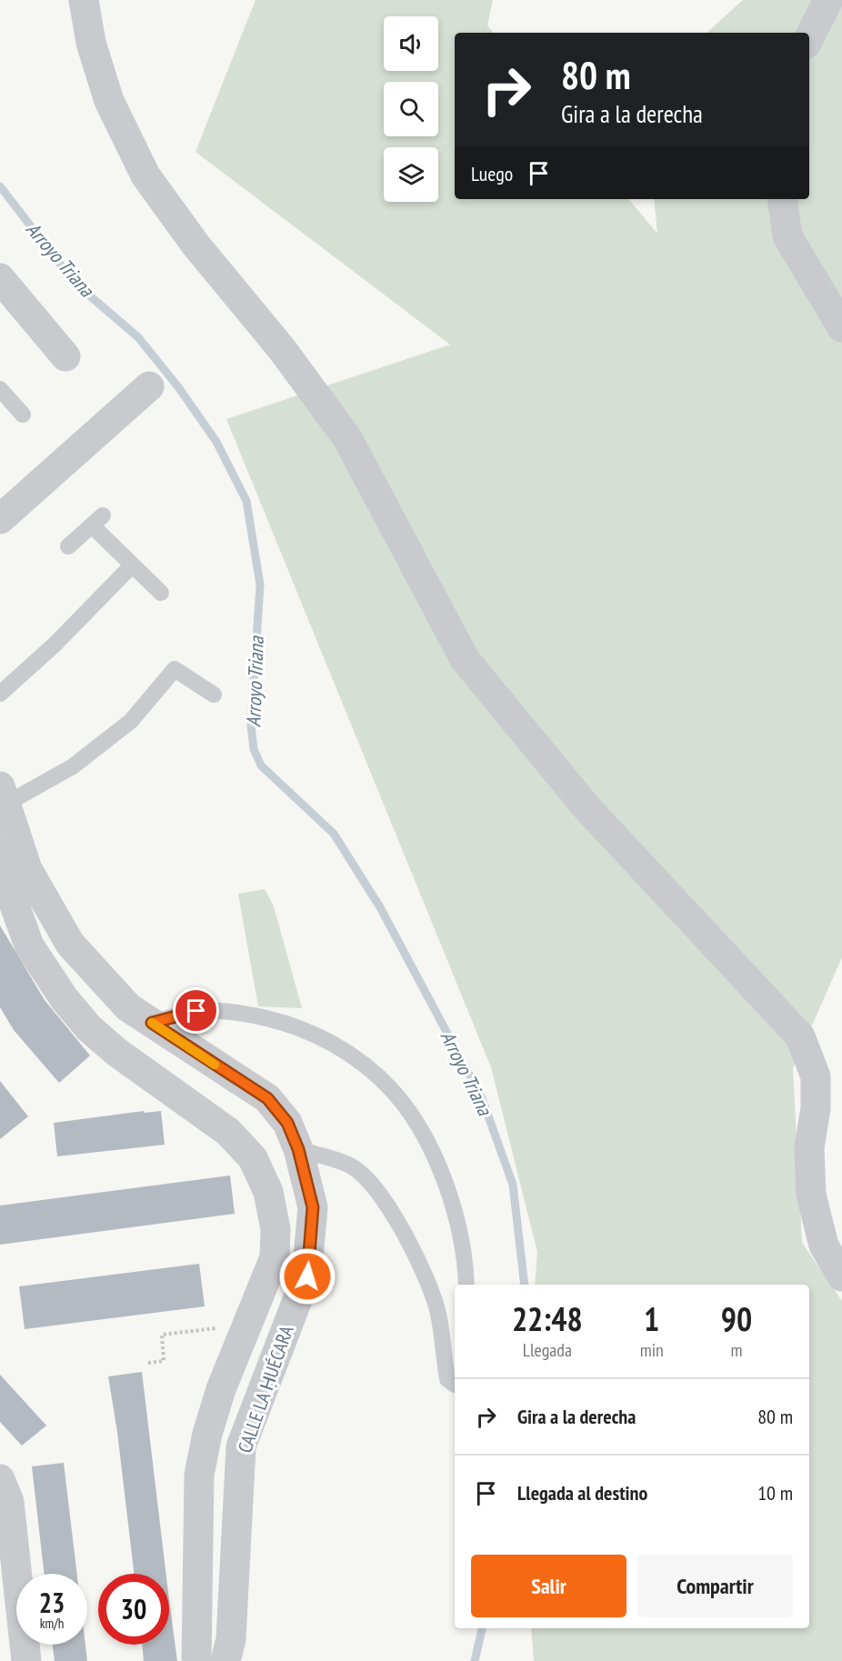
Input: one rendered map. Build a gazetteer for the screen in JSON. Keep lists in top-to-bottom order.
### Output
{
  "streets": {
    "street": ["CALLE LA ḤUÉCARA"]
  },
  "water": ["Arroyo Triana"],
  "page": {
    "turn": ["80 m", "Gira a la derecha"],
    "then": "Luego",
    "eta": [
      "22:48",
      "Llegada",
      "1",
      "min",
      "90",
      "m"
    ],
    "list": [
      {
        "name": "Gira a la derecha",
        "value": "80 m"
      },
      {
        "name": "Llegada al destino",
        "value": "10 m"
      }
    ],
    "buttons": ["Salir", "Compartir"],
    "speed": "23 km/h",
    "limit": "30"
  }
}
